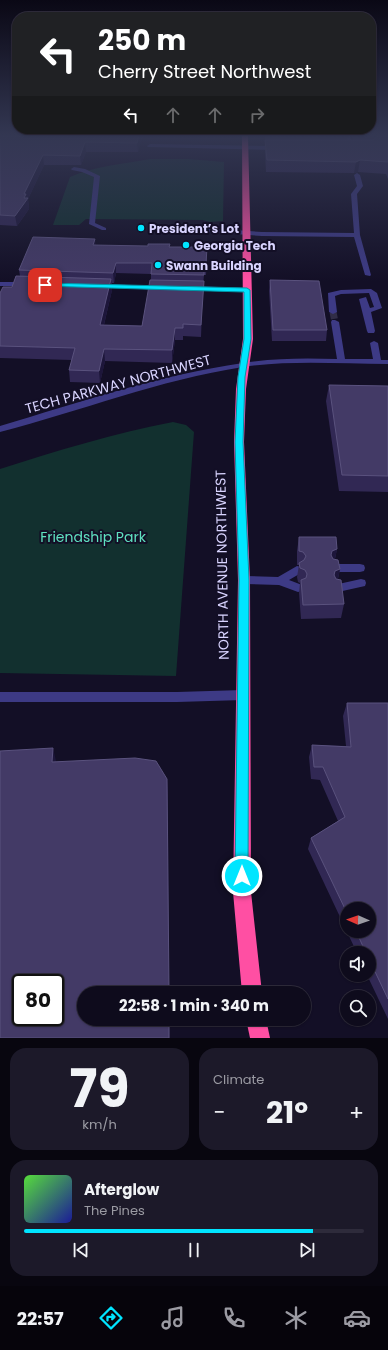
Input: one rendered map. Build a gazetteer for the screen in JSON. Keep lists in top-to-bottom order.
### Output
{
  "streets": {
    "highway": ["NORTH AVENUE NORTHWEST"],
    "street": ["TECH PARKWAY NORTHWEST"]
  },
  "crossings": [
    ["TECH PARKWAY NORTHWEST", "NORTH AVENUE NORTHWEST"]
  ],
  "parks": ["Friendship Park"],
  "places": ["President’s Lot", "Georgia Tech", "Swann Building"],
  "north": "left",
  "page": {
    "turn": ["250 m", "Cherry Street Northwest"],
    "limit": "80",
    "trip": "22:58 · 1 min · 340 m",
    "tile": [
      ["79", "km/h"],
      "Climate"
    ],
    "heat": ["−", "21°", "+"],
    "song": ["Afterglow", "The Pines"],
    "tabs": "22:57"
  }
}
